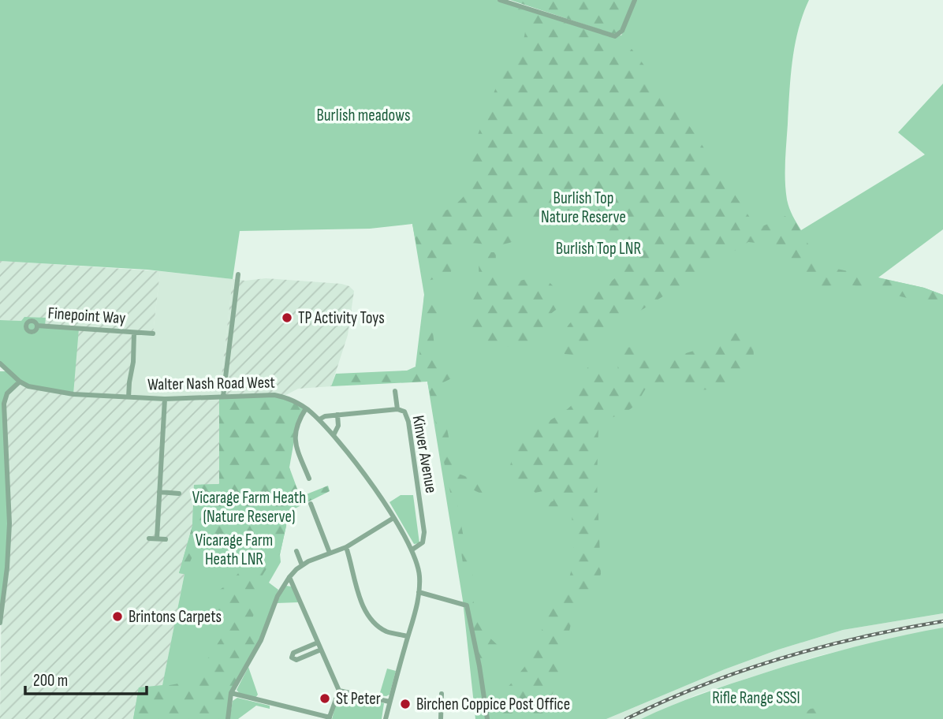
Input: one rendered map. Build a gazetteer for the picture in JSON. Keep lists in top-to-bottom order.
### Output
{
  "streets": {
    "street": ["Finepoint Way", "Walter Nash Road West", "Kinver Avenue"]
  },
  "crossings": [
    ["Finepoint Way", "Walter Nash Road West"],
    ["Walter Nash Road West", "Kinver Avenue"]
  ],
  "parks": [
    "Burlish meadows",
    "Burlish Top Nature Reserve",
    "Burlish Top LNR",
    "Vicarage Farm Heath (Nature Reserve)",
    "Vicarage Farm Heath LNR",
    "Rifle Range SSSI"
  ],
  "places": [
    "TP Activity Toys",
    "Brintons Carpets",
    "St Peter",
    "Birchen Coppice Post Office"
  ],
  "scale_bar": "200 m"
}
